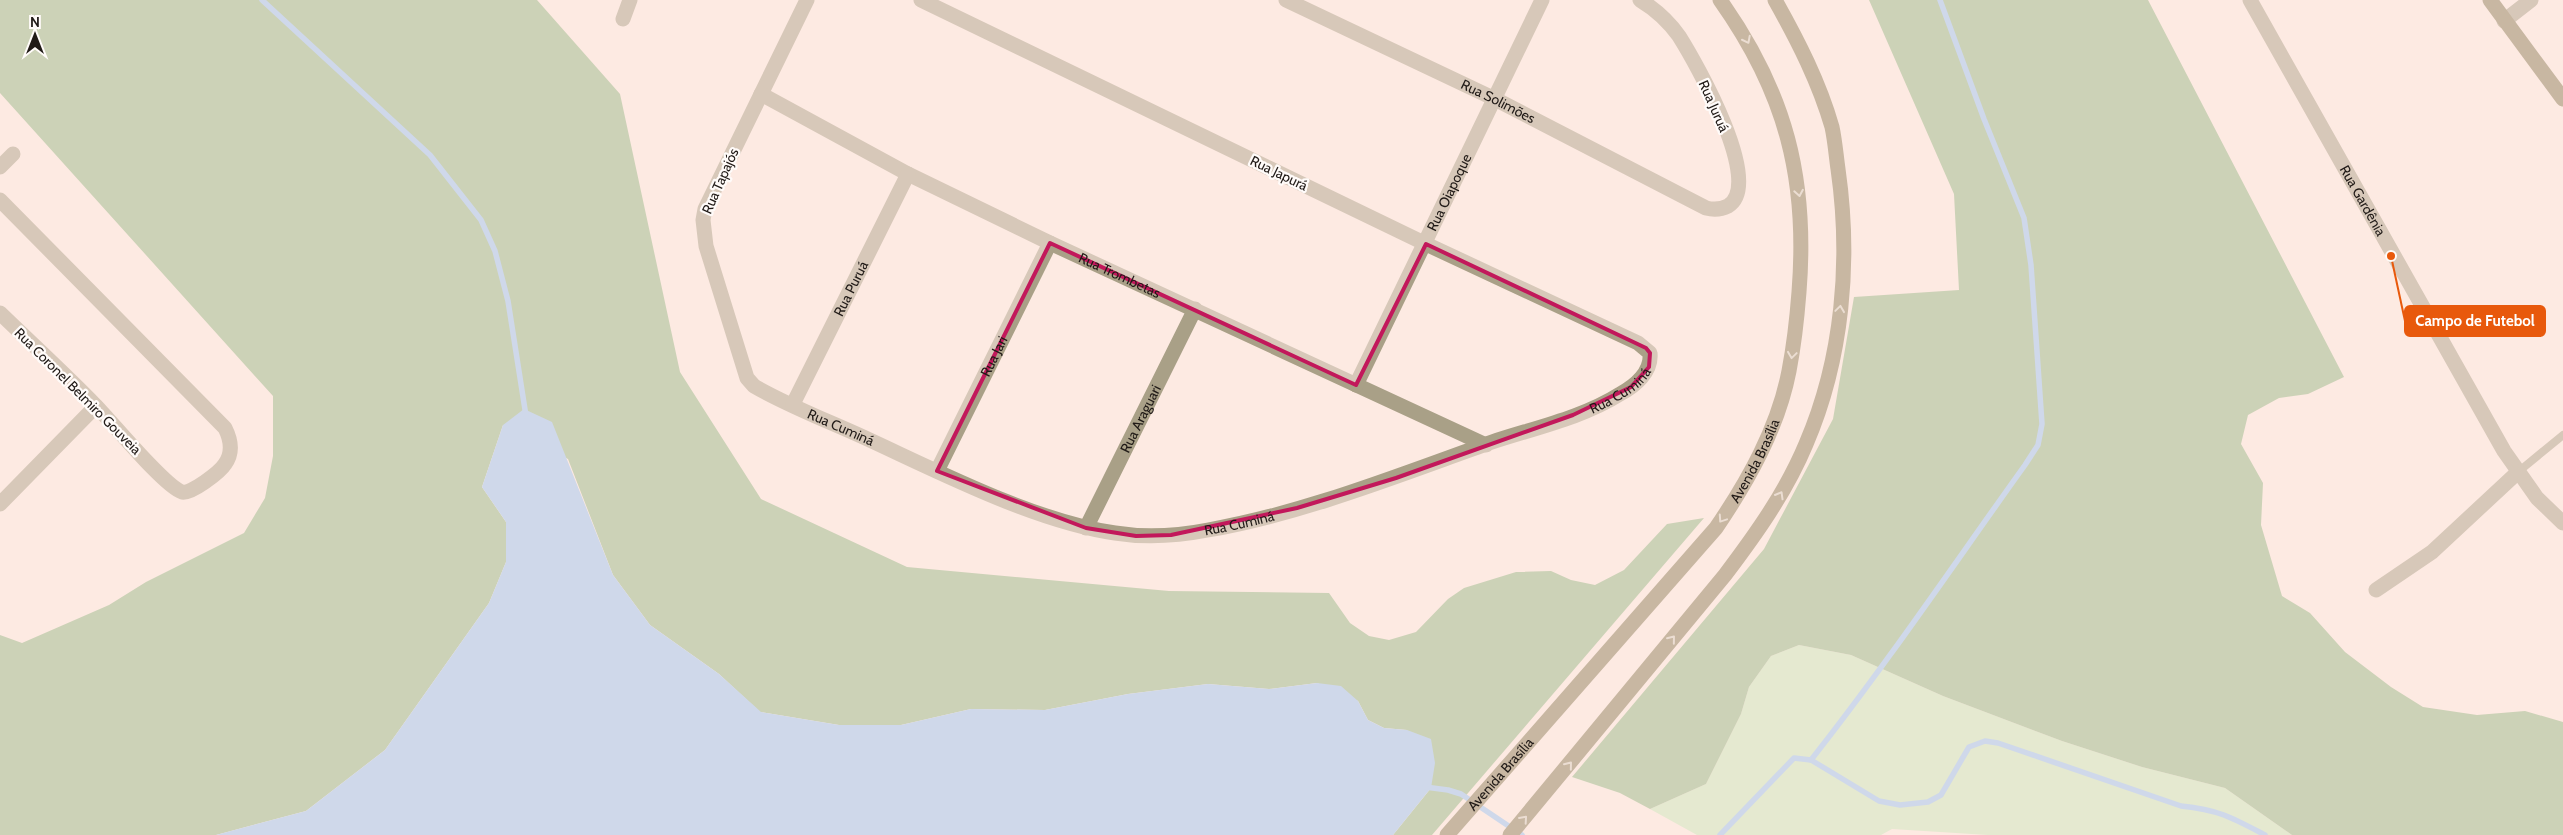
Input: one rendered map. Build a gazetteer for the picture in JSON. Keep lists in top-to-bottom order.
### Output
{
  "streets": {
    "street": [
      "Rua Solimões",
      "Rua Juruá",
      "Rua Japurá",
      "Rua Tapajós",
      "Rua Oiapoque",
      "Rua Gardênia",
      "Rua Trombetas",
      "Rua Puruá",
      "Rua Jari",
      "Rua Cuminá",
      "Rua Coronel Belmiro Gouveia",
      "Rua Araguari",
      "Avenida Brasília"
    ]
  },
  "crossings": [
    ["Rua Solimões", "Rua Juruá"],
    ["Rua Solimões", "Rua Oiapoque"],
    ["Rua Japurá", "Rua Oiapoque"],
    ["Rua Japurá", "Rua Cuminá"],
    ["Rua Tapajós", "Rua Trombetas"],
    ["Rua Tapajós", "Rua Puruá"],
    ["Rua Tapajós", "Rua Cuminá"],
    ["Rua Oiapoque", "Rua Trombetas"],
    ["Rua Trombetas", "Rua Puruá"],
    ["Rua Trombetas", "Rua Jari"],
    ["Rua Trombetas", "Rua Cuminá"],
    ["Rua Trombetas", "Rua Araguari"],
    ["Rua Puruá", "Rua Cuminá"],
    ["Rua Jari", "Rua Cuminá"],
    ["Rua Cuminá", "Rua Araguari"]
  ],
  "places": ["Campo de Futebol"],
  "north": "top"
}
